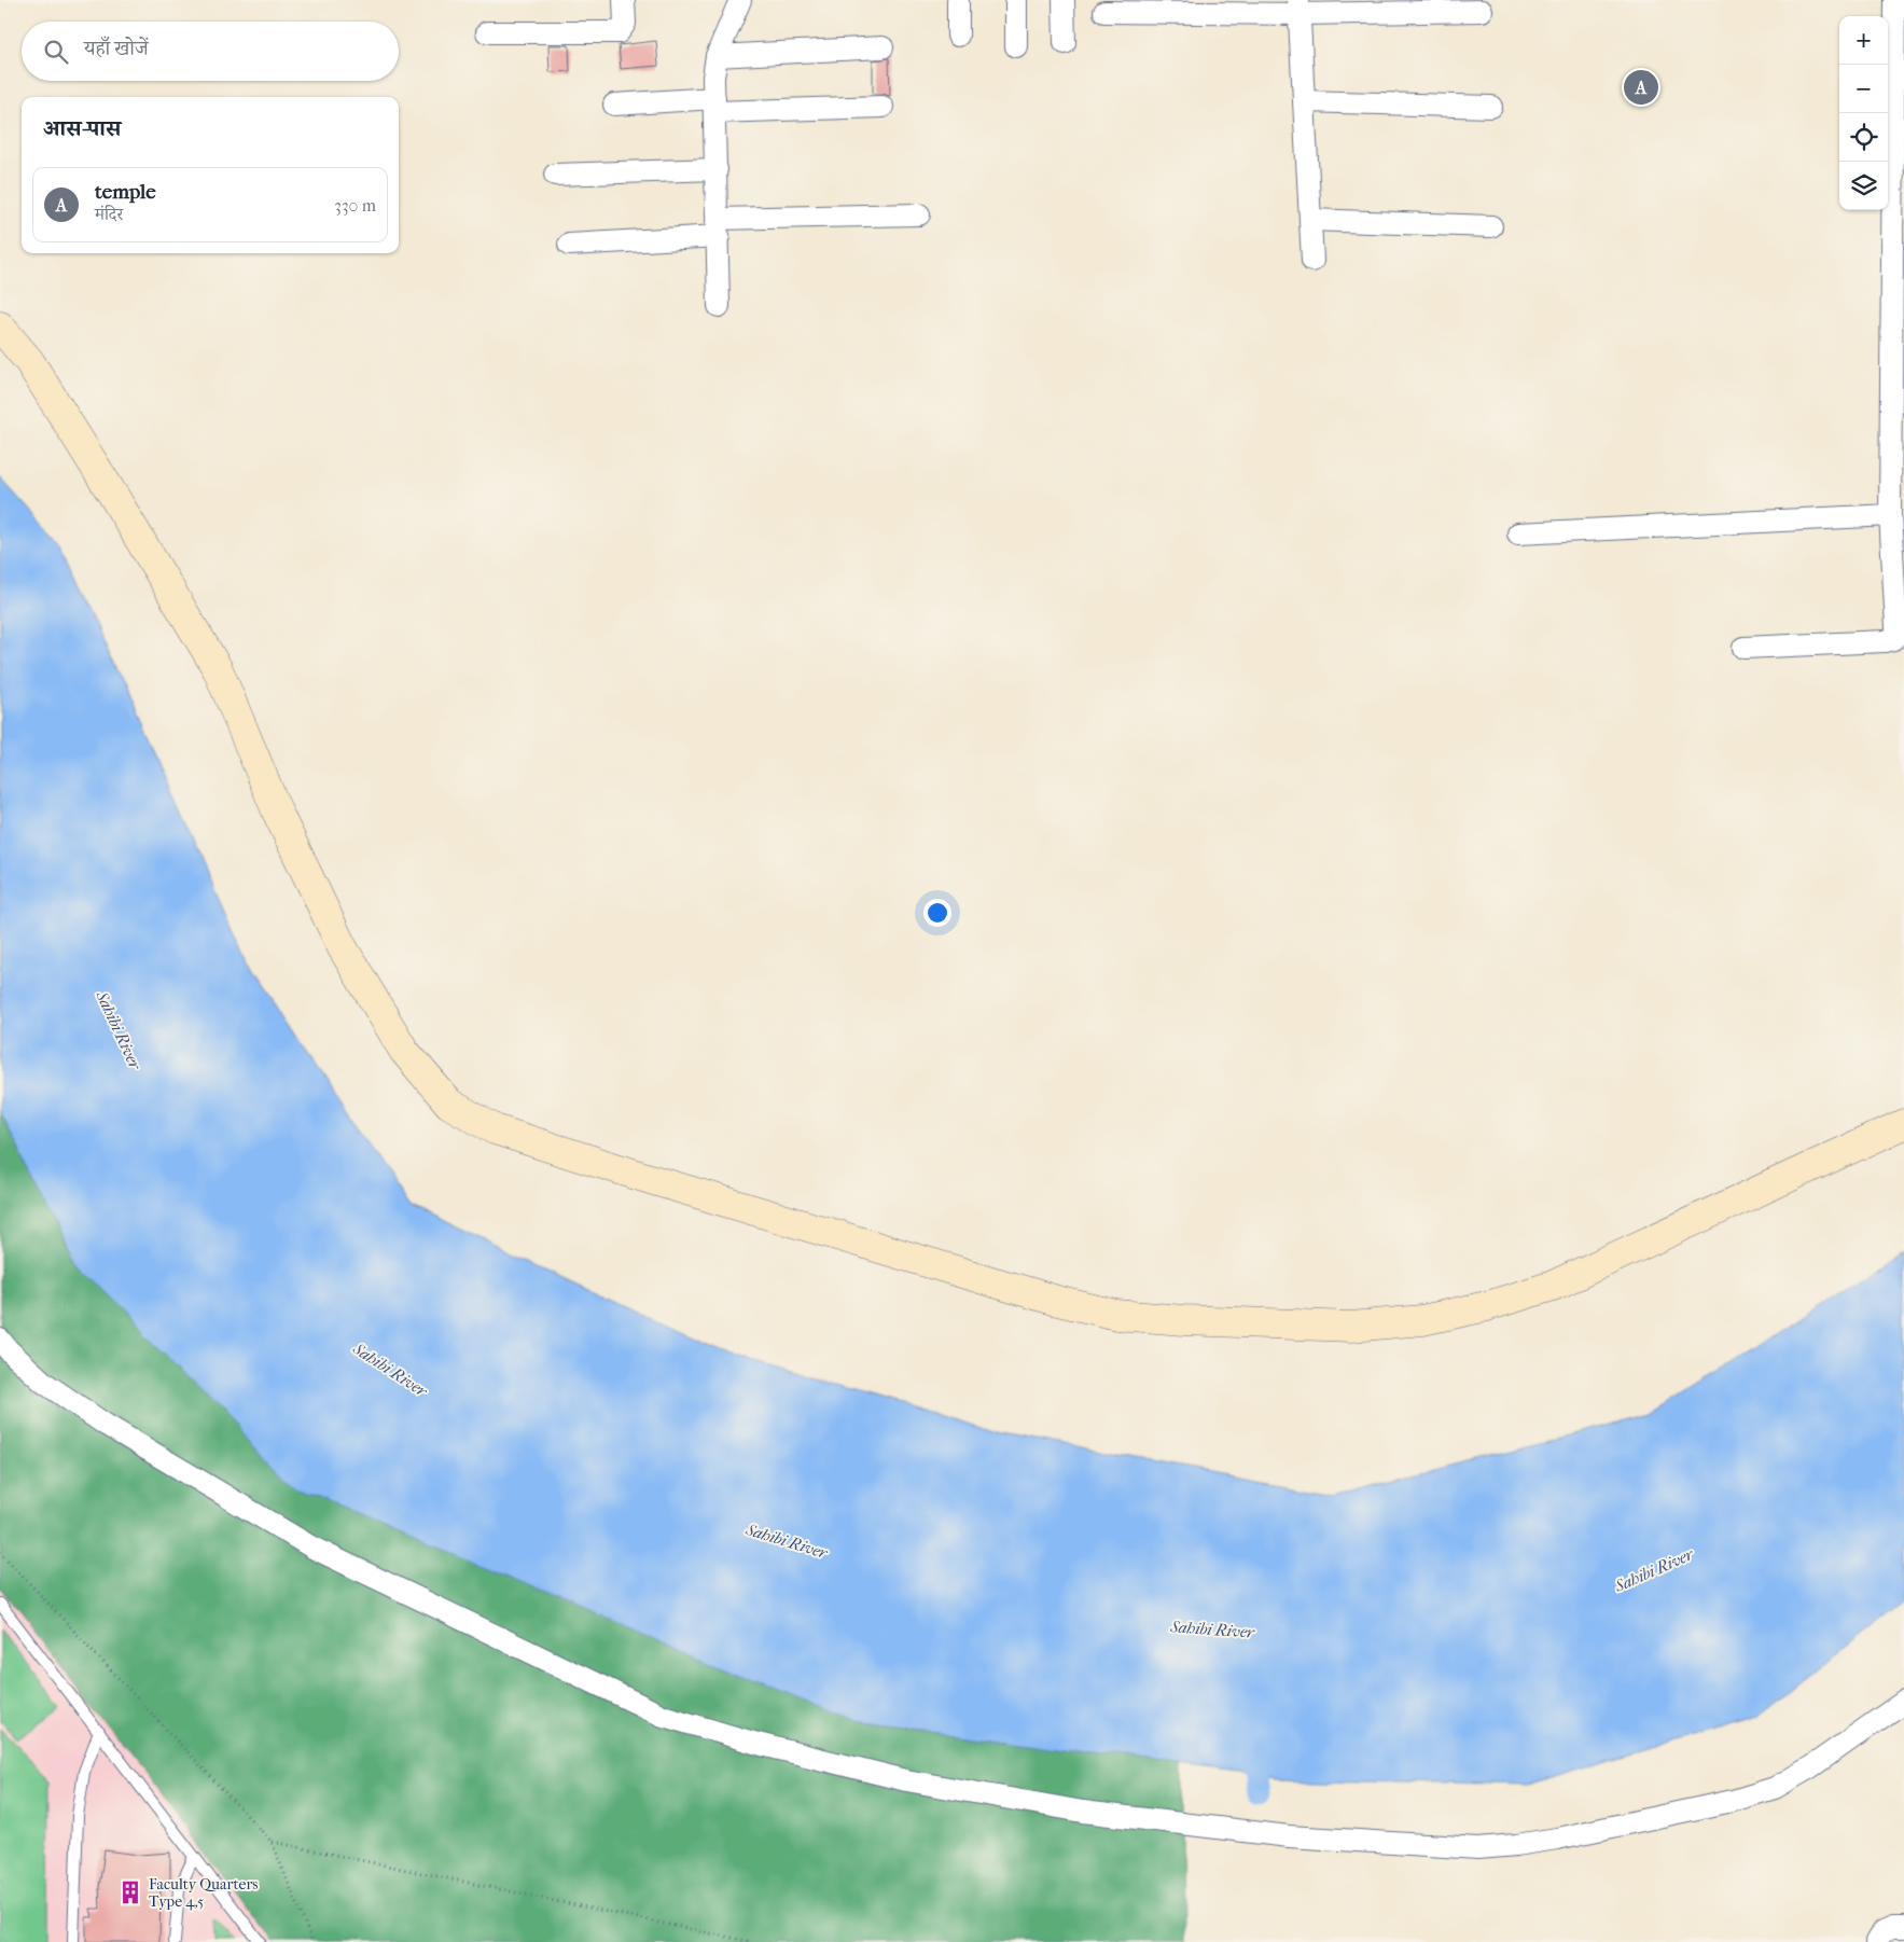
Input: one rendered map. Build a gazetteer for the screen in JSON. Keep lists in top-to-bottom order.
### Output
{
  "water": ["Sahibi River"],
  "places": {
    "building": ["Faculty Quarters Type 4,5"]
  },
  "page": {
    "map_buttons": ["+", "−"],
    "search": "यहाँ खोजें",
    "pins": "A",
    "heading": "आस-पास",
    "list": [
      {
        "mark": "A",
        "name": "temple",
        "note": "मंदिर",
        "value": "330 m"
      }
    ]
  }
}
